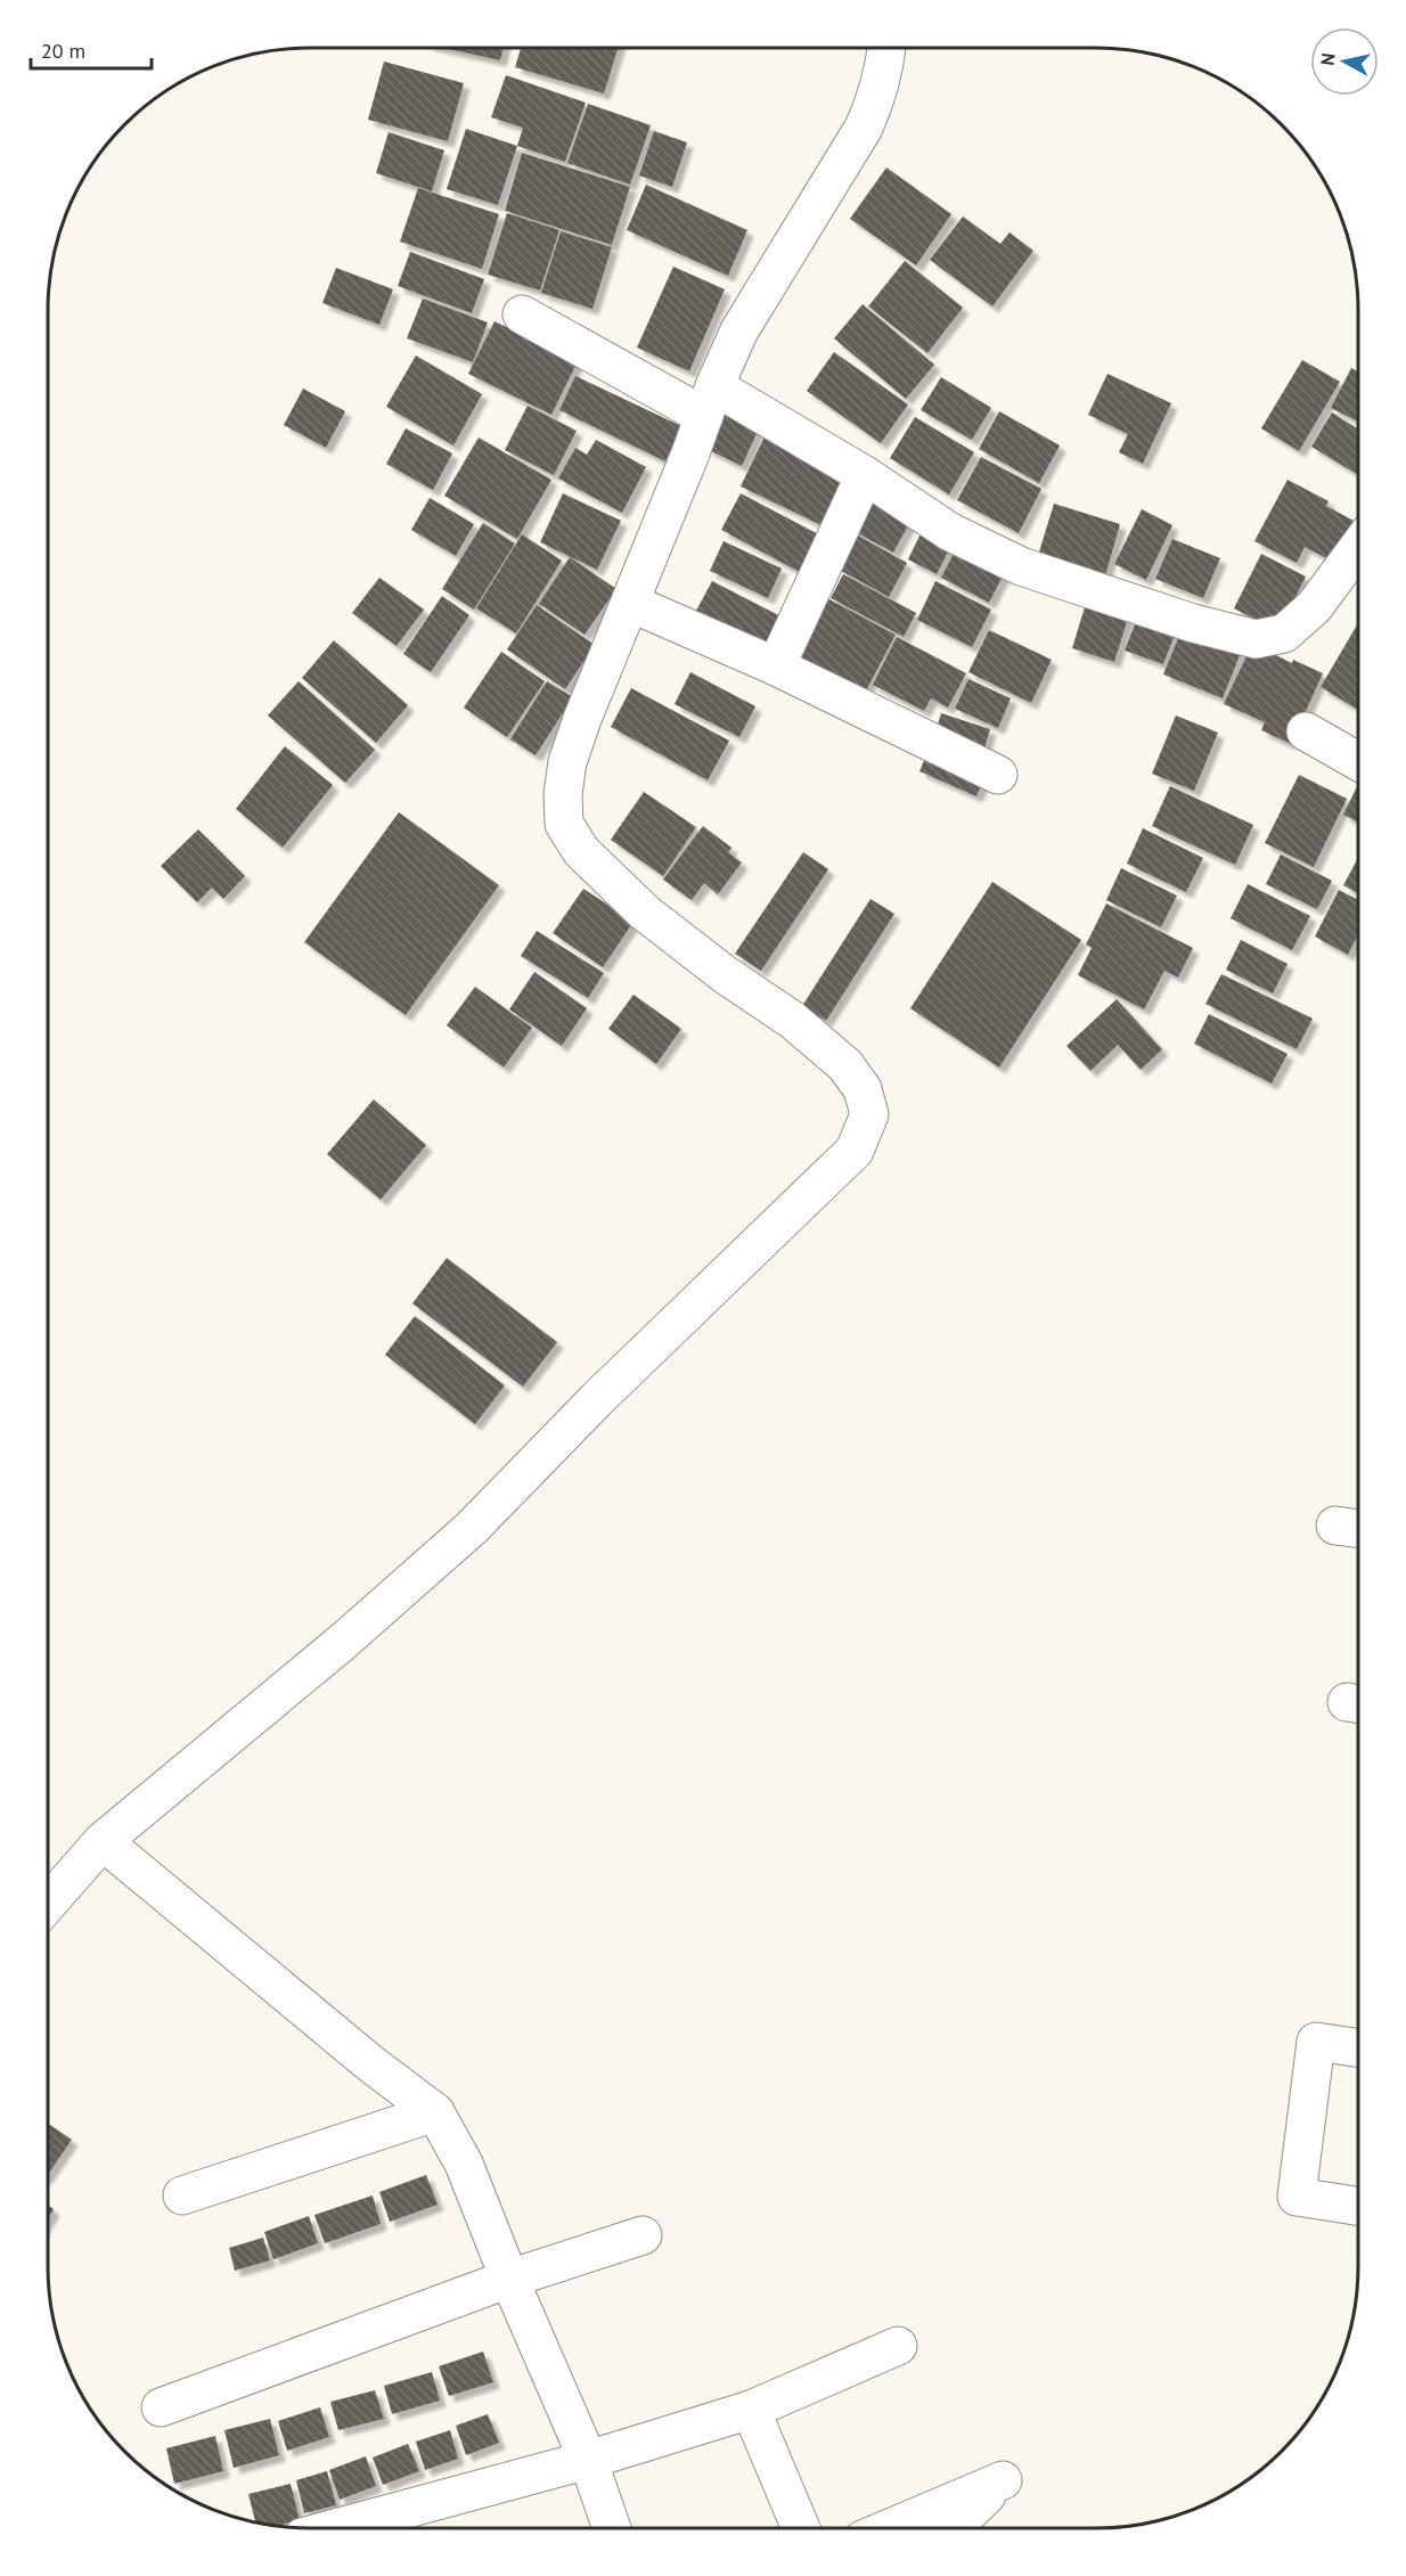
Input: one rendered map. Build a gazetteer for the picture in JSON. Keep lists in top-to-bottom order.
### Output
{
  "scale_bar": "20 m",
  "north": "left"
}
